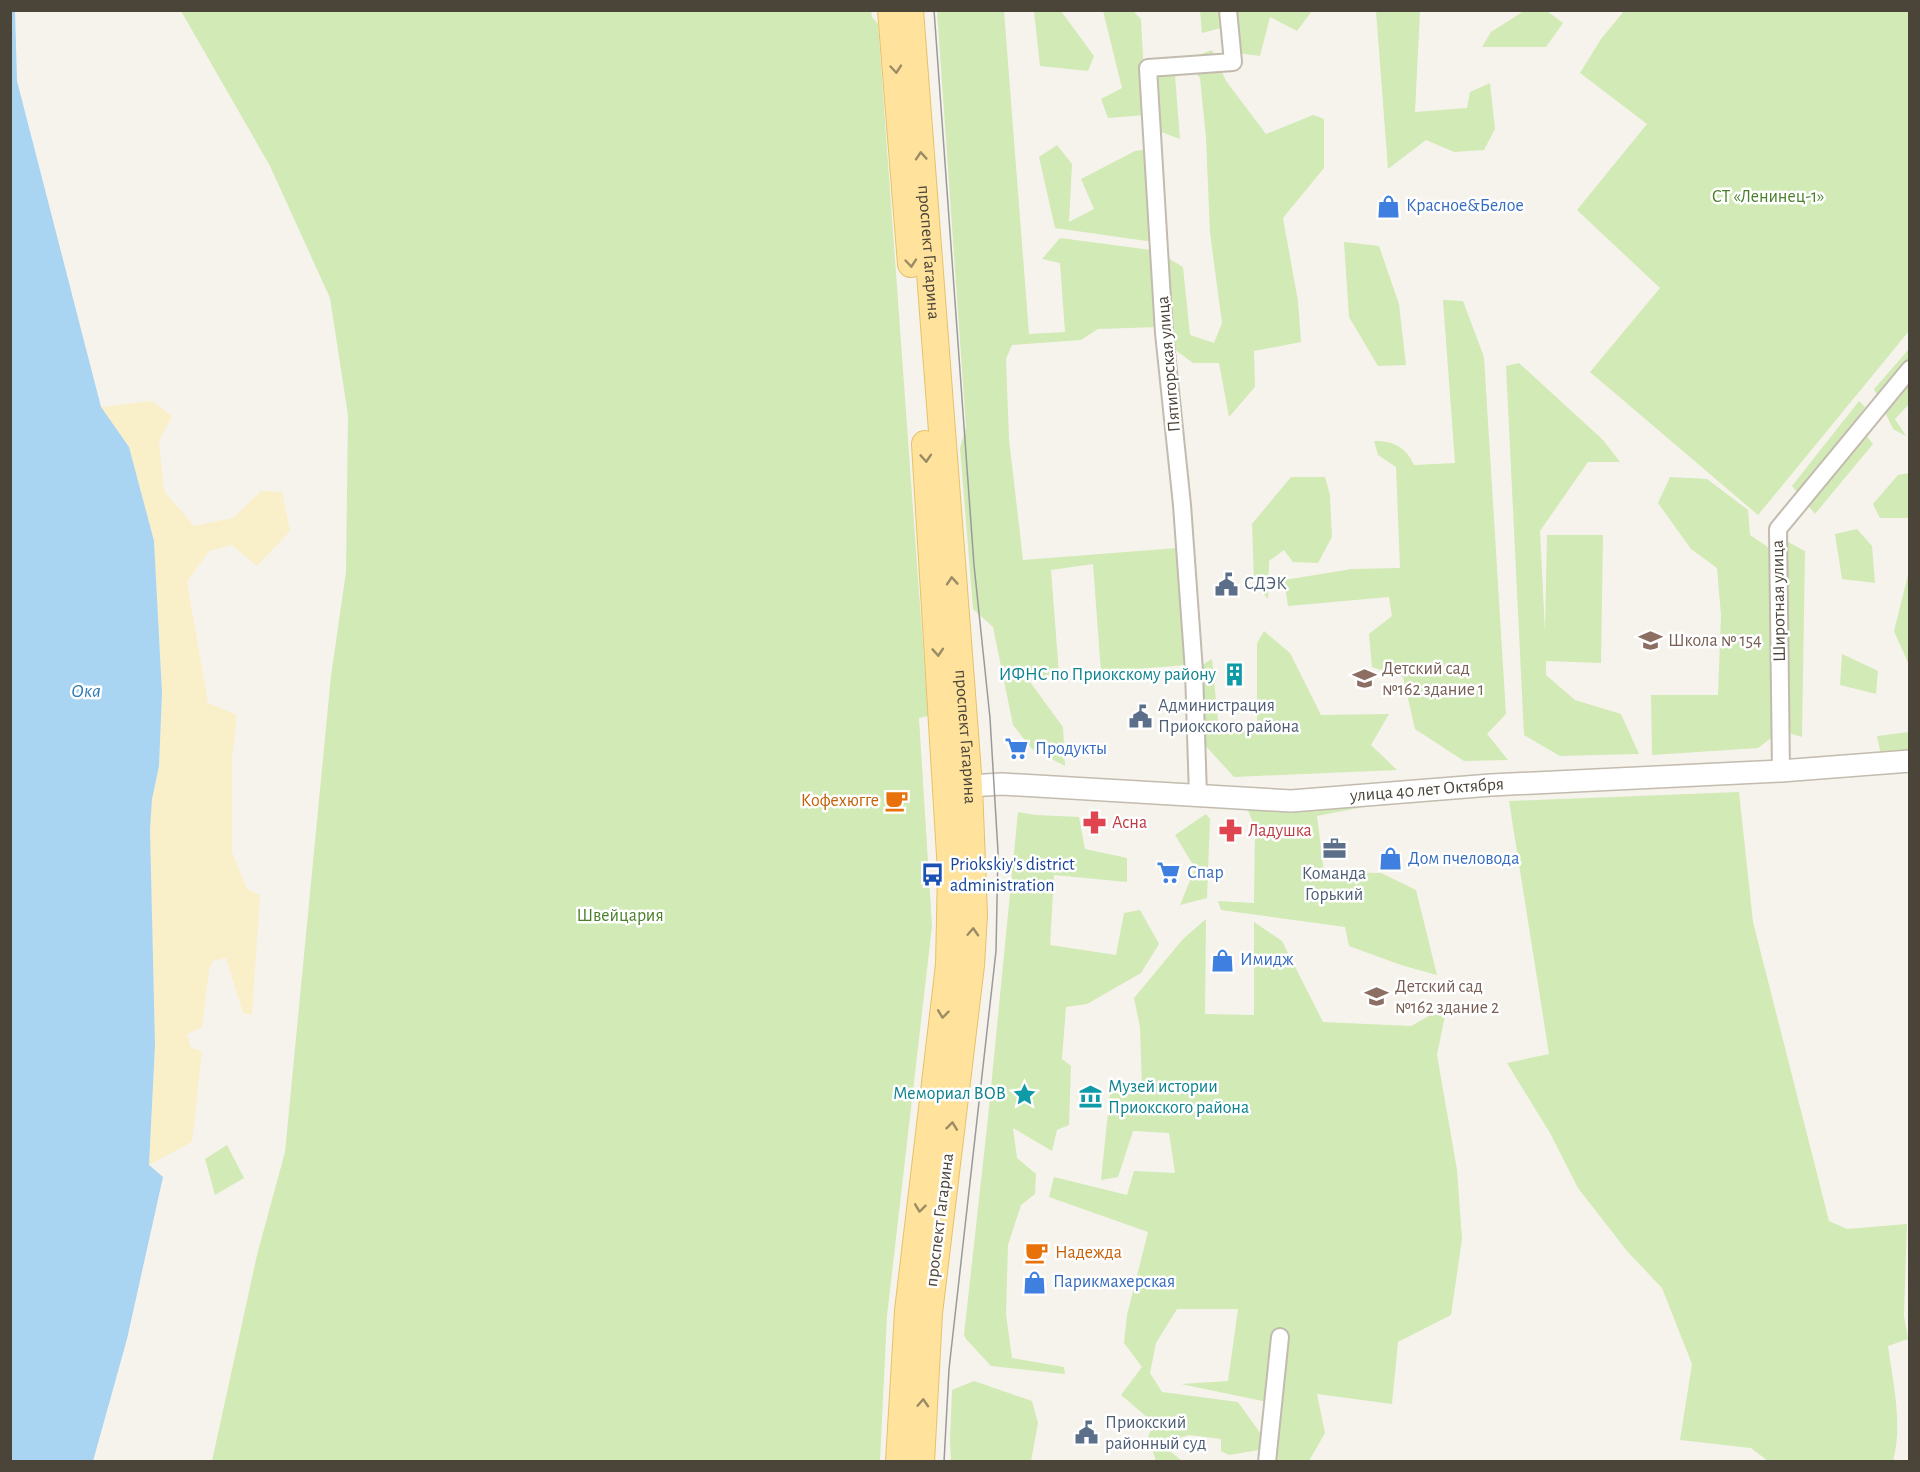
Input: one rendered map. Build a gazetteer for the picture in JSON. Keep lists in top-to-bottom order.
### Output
{
  "streets": {
    "main road": ["проспект Гагарина"],
    "street": ["Пятигорская улица", "Широтная улица", "улица 40 лет Октября"]
  },
  "crossings": [
    ["проспект Гагарина", "улица 40 лет Октября"],
    ["Пятигорская улица", "улица 40 лет Октября"],
    ["Широтная улица", "улица 40 лет Октября"]
  ],
  "water": ["Ока"],
  "parks": ["СТ «Ленинец-1»", "Швейцария"],
  "places": {
    "shop": [
      "Красное&Белое",
      "Дом пчеловода",
      "Имидж",
      "Парикмахерская"
    ],
    "public building": ["СДЭК", "Администрация Приокского района", "Приокский районный суд"],
    "school or university": ["Школа № 154", "Детский сад №162 здание 1", "Детский сад №162 здание 2"],
    "building": ["ИФНС по Приокскому району"],
    "supermarket": ["Продукты", "Спар"],
    "cafe": ["Кофехюгге", "Надежда"],
    "pharmacy": ["Асна", "Ладушка"],
    "office": ["Команда Горький"],
    "bus stop": ["Priokskiy's district administration"],
    "place": ["Мемориал ВОВ"],
    "museum": ["Музей истории Приокского района"]
  }
}
